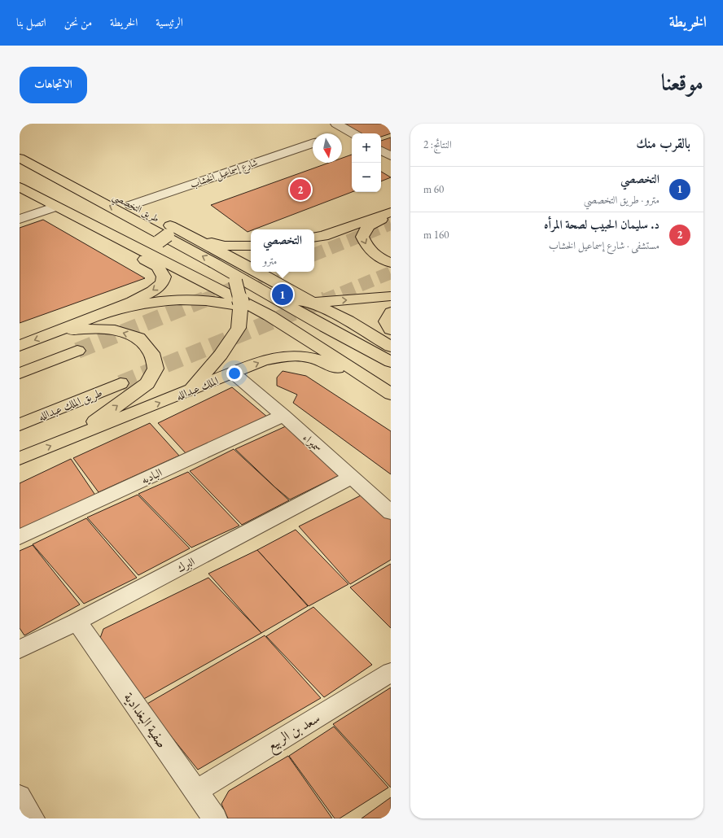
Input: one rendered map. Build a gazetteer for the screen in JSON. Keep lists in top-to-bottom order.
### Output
{
  "streets": {
    "main road": ["طريق التخصصي", "الملك عبدالله", "طريق الملك عبدالله"],
    "street": [
      "شارع إسماعيل الخشاب",
      "سميراء",
      "الباديه",
      "البرك",
      "صفية البغدادية",
      "سعد بن الربيع"
    ]
  },
  "crossings": [
    ["شارع إسماعيل الخشاب", "طريق التخصصي"],
    ["الملك عبدالله", "سميراء"],
    ["سميراء", "الباديه"],
    ["سميراء", "البرك"],
    ["البرك", "صفية البغدادية"],
    ["صفية البغدادية", "سعد بن الربيع"]
  ],
  "north": "bottom",
  "page": {
    "header": "الخريطة",
    "nav": [
      "الرئيسية",
      "الخريطة",
      "من نحن",
      "اتصل بنا"
    ],
    "title": "موقعنا",
    "buttons": "الاتجاهات",
    "heading": ["بالقرب منك", "النتائج: 2"],
    "map_buttons": ["+", "−"],
    "list": [
      {
        "mark": "1",
        "name": "التخصصي",
        "note": "مترو · طريق التخصصي",
        "value": "60 m"
      },
      {
        "mark": "2",
        "name": "د. سليمان الحبيب لصحة المرأه",
        "note": "مستشفى · شارع إسماعيل الخشاب",
        "value": "160 m"
      }
    ],
    "pins": ["2", "1"],
    "popup": ["التخصصي", "مترو"]
  }
}
